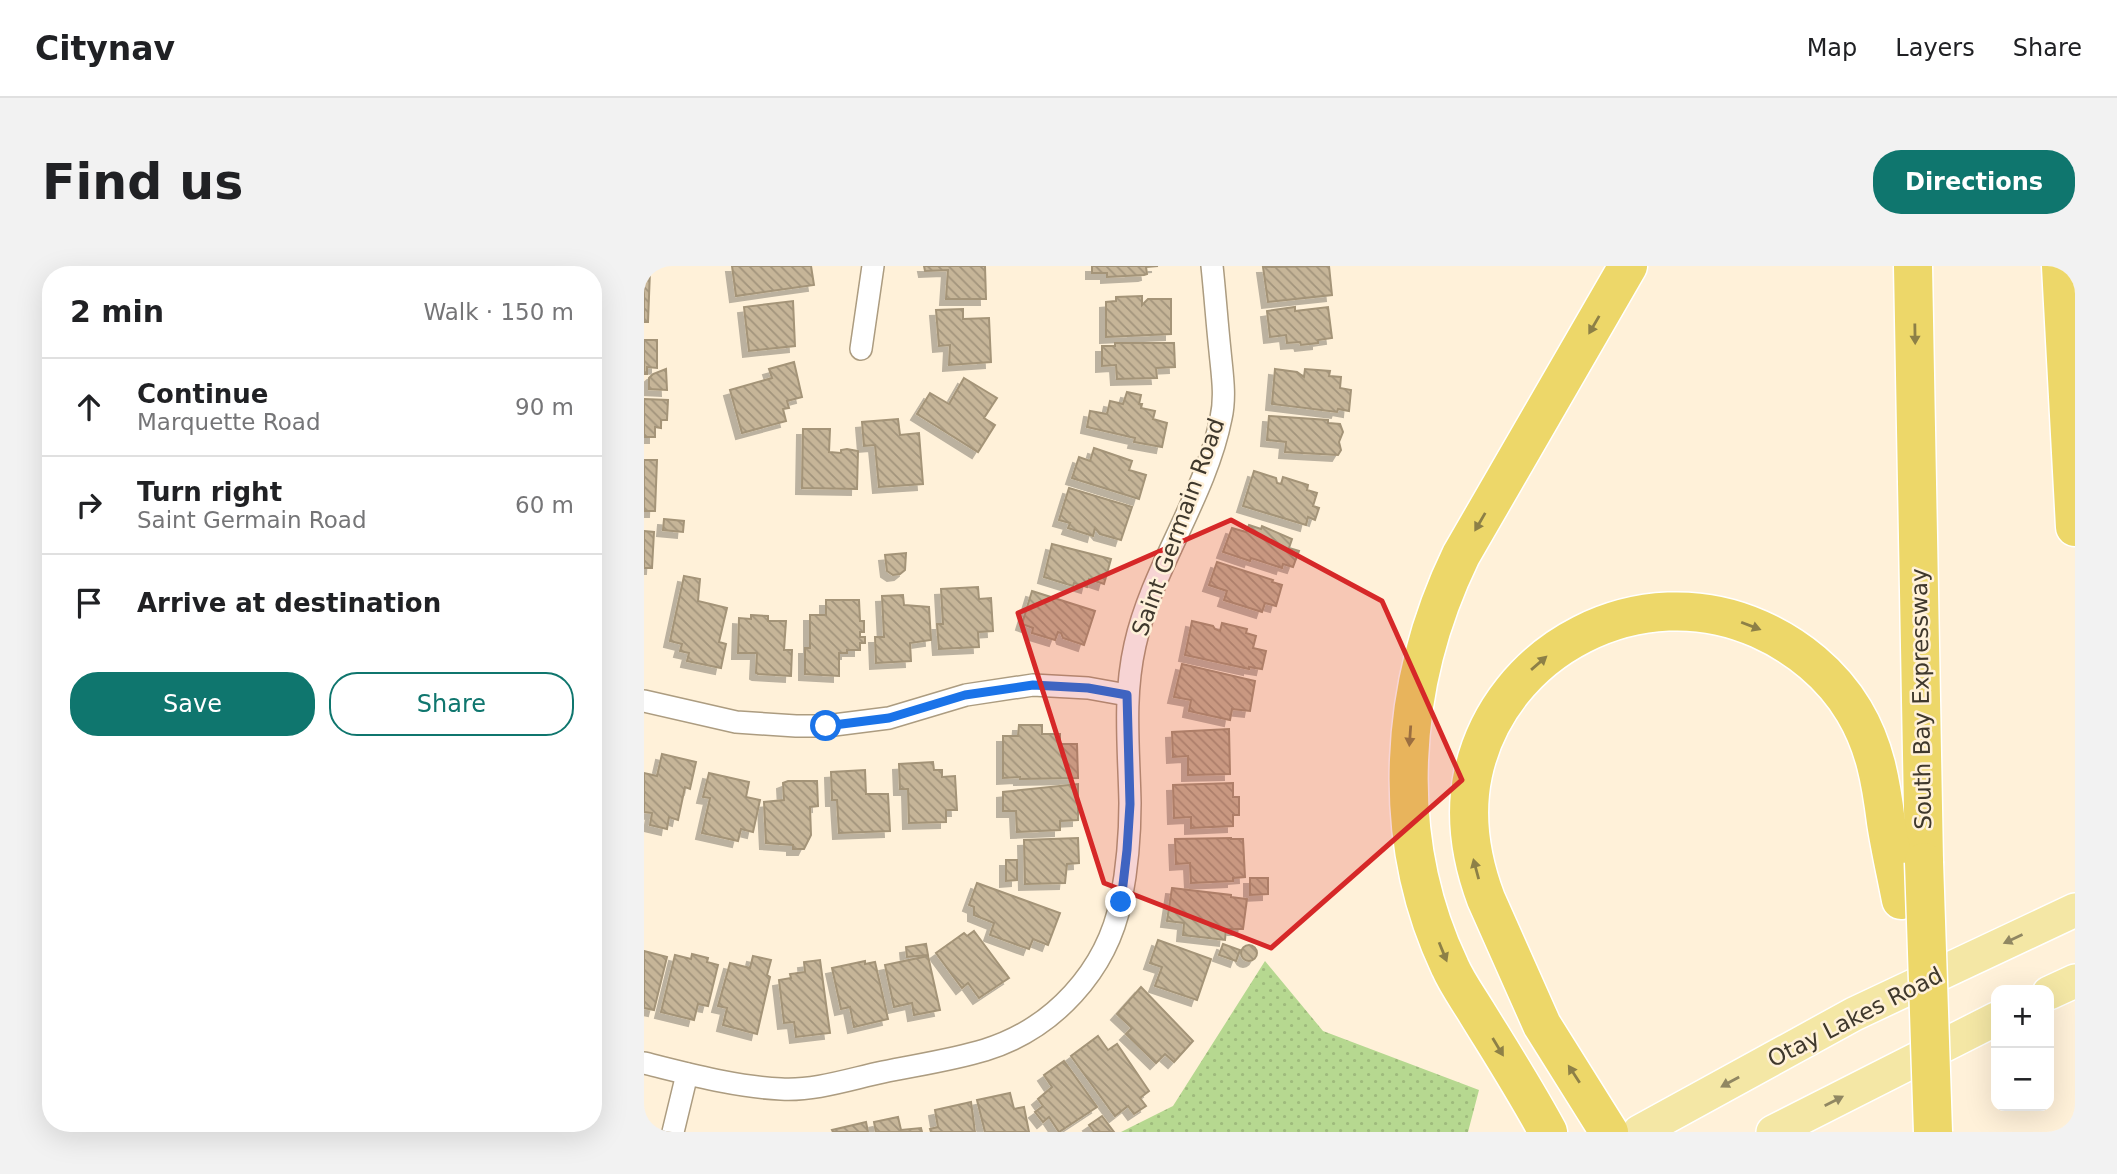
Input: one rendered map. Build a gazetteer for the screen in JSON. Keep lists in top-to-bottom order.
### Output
{
  "streets": {
    "highway": ["South Bay Expressway"],
    "main road": ["Otay Lakes Road"],
    "street": ["Saint Germain Road"]
  },
  "page": {
    "header": "Citynav",
    "nav": ["Map", "Layers", "Share"],
    "buttons": [
      "Directions",
      ["Save", "Share"]
    ],
    "title": "Find us",
    "heading": ["2 min", "Walk · 150 m"],
    "list": [
      ["Continue", "Marquette Road", "90 m"],
      ["Turn right", "Saint Germain Road", "60 m"],
      "Arrive at destination"
    ],
    "map_buttons": ["+", "−"]
  }
}
